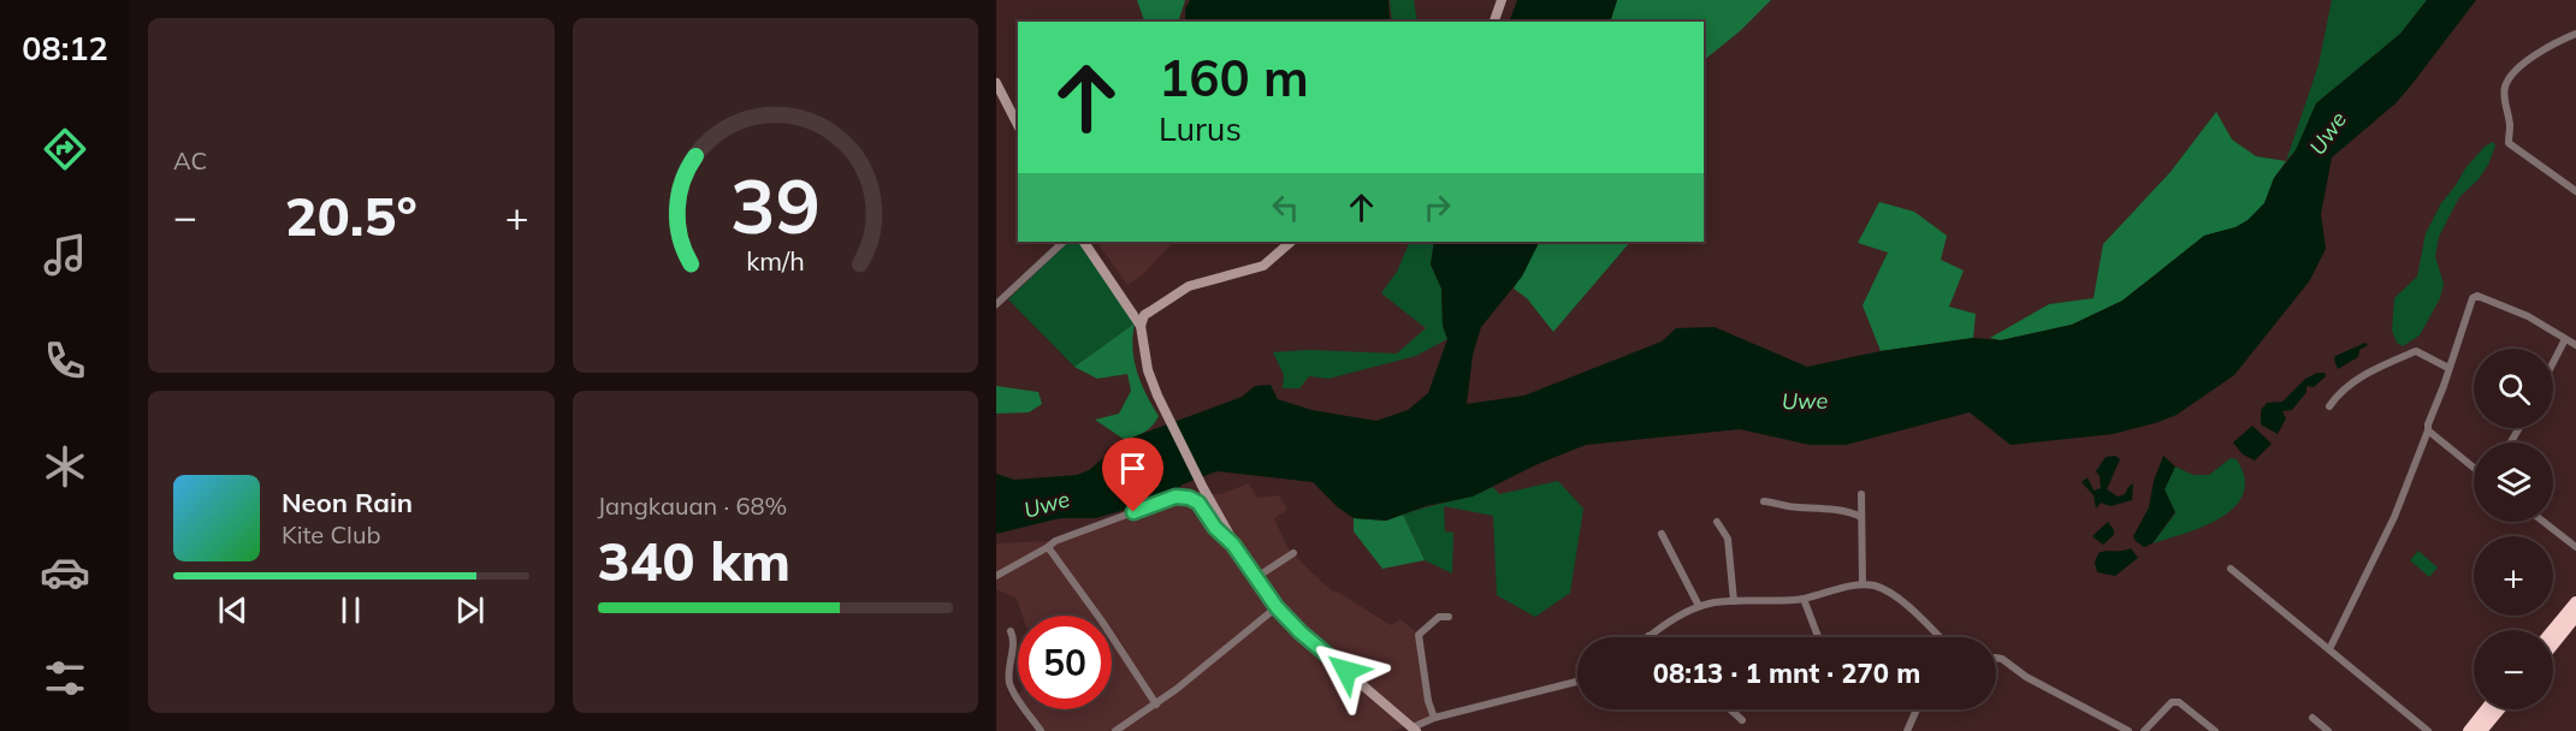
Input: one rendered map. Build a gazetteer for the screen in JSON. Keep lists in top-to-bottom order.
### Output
{
  "water": ["Uwe"],
  "page": {
    "tabs": "08:12",
    "tile": [
      "AC",
      ["Jangkauan · 68%", "340 km"]
    ],
    "turn": ["160 m", "Lurus"],
    "heat": ["−", "20.5°", "+"],
    "map_buttons": ["+", "−"],
    "song": ["Neon Rain", "Kite Club"],
    "limit": "50",
    "trip": "08:13 · 1 mnt · 270 m",
    "gauge": ["39", "km/h"]
  }
}
